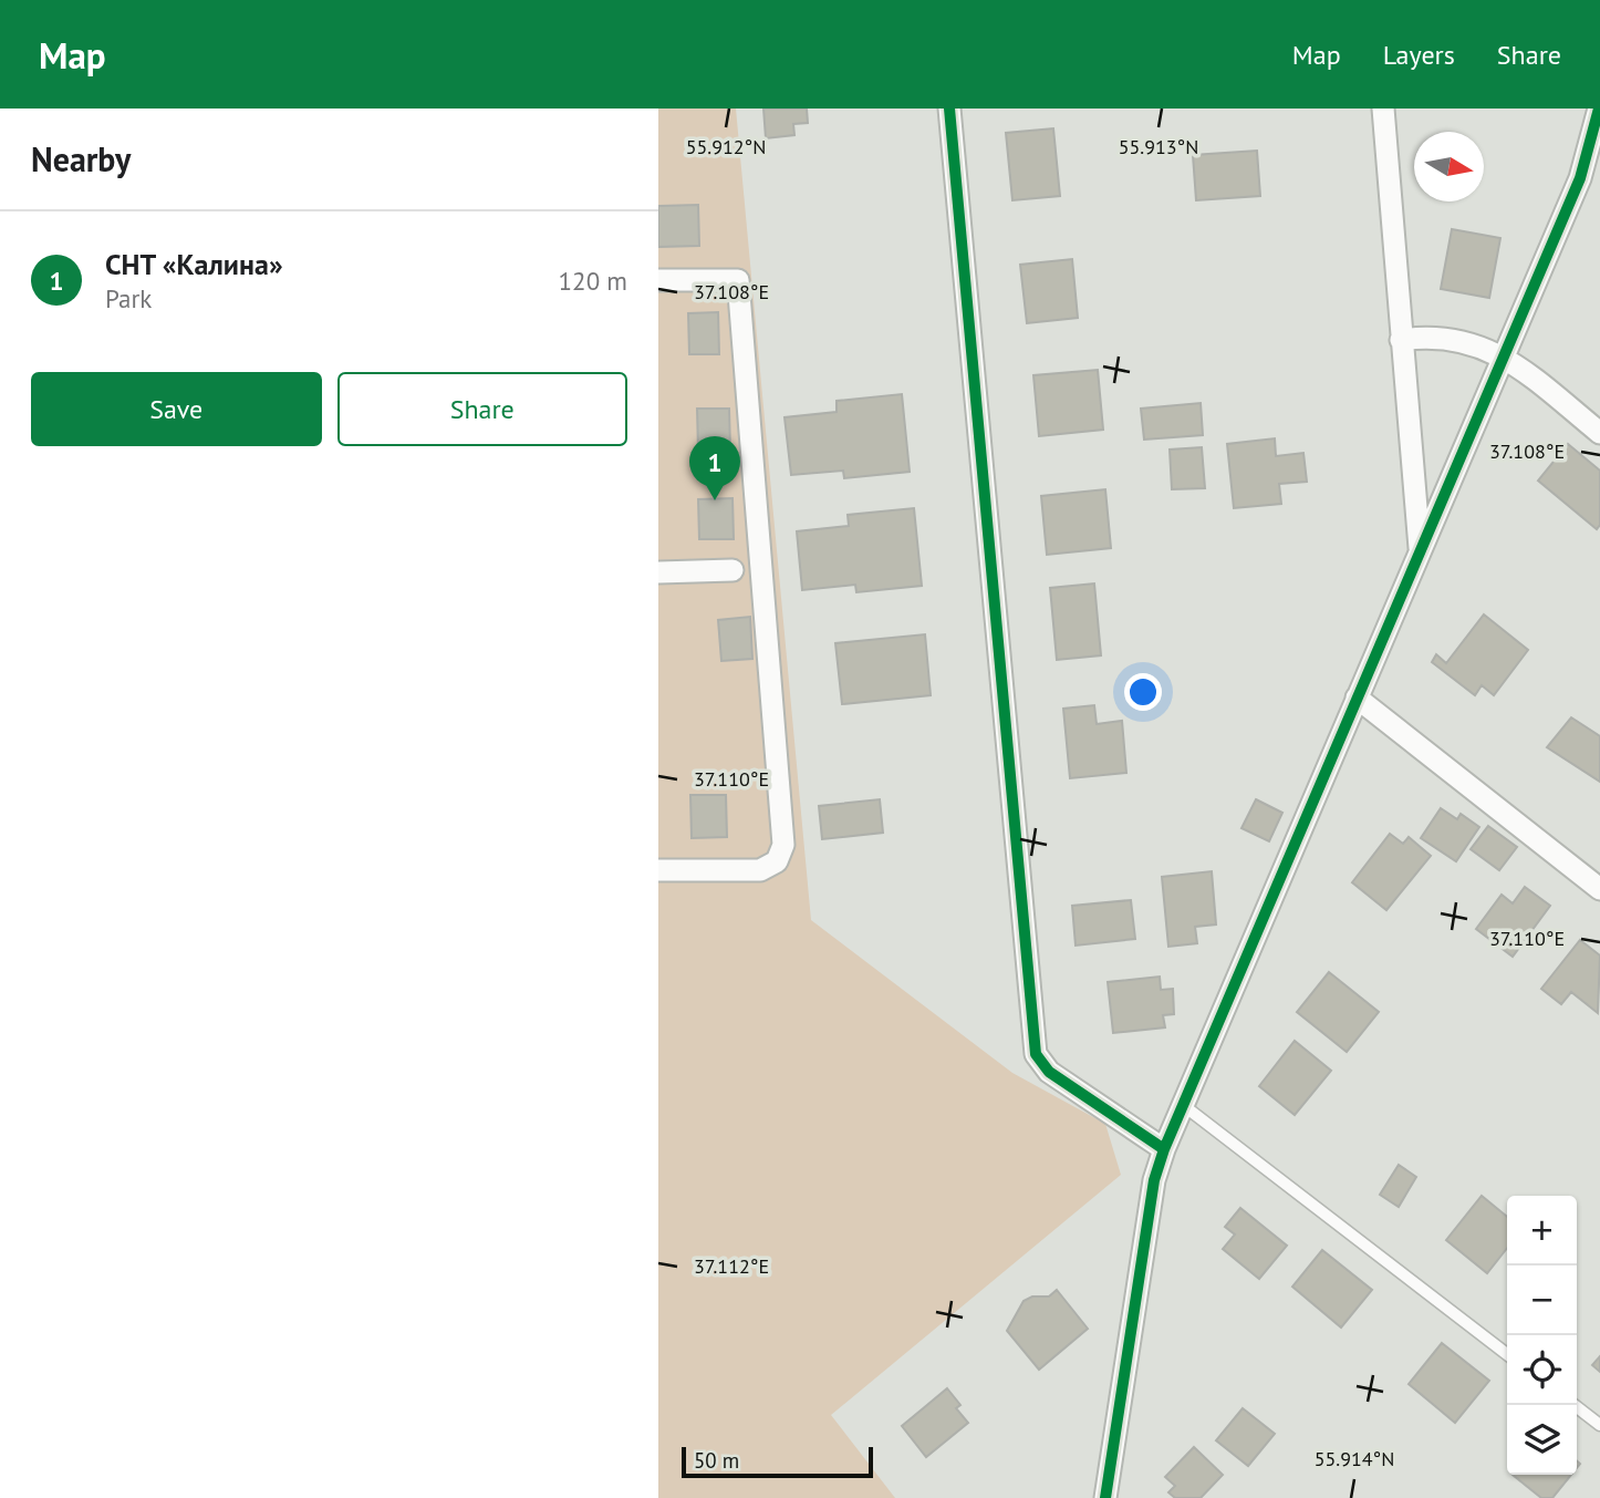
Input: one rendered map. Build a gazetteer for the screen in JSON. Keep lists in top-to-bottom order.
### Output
{
  "scale_bar": "50 m",
  "north": "right",
  "page": {
    "header": "Map",
    "nav": ["Map", "Layers", "Share"],
    "heading": "Nearby",
    "list": [
      {
        "mark": "1",
        "name": "СНТ «Калина»",
        "note": "Park",
        "value": "120 m"
      }
    ],
    "buttons": ["Save", "Share"],
    "pins": "1",
    "map_buttons": ["+", "−"],
    "scale": "50 m"
  },
  "coordinates": [
    "55.912°N",
    "55.913°N",
    "37.108°E",
    "37.110°E",
    "37.112°E",
    "55.914°N"
  ]
}
